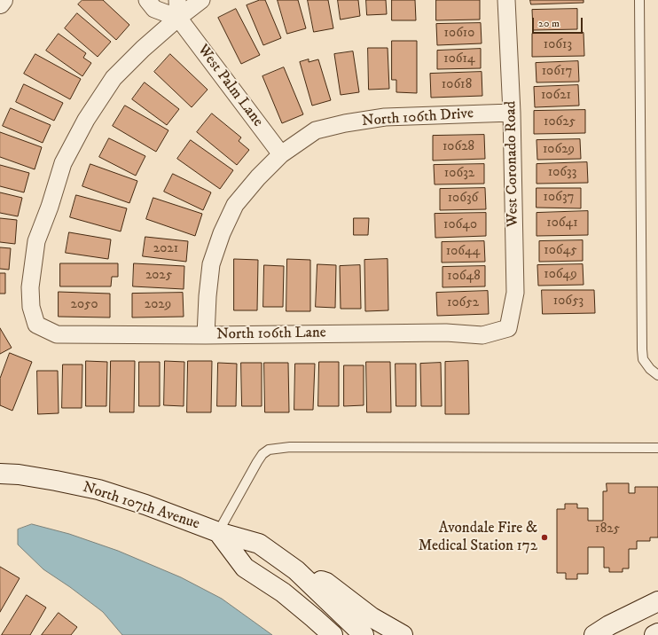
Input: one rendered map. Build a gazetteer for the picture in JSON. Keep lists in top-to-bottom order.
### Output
{
  "streets": {
    "main road": ["North 107th Avenue"],
    "street": [
      "West Palm Lane",
      "North 106th Drive",
      "West Coronado Road",
      "North 106th Lane"
    ]
  },
  "crossings": [
    ["West Palm Lane", "North 106th Drive"],
    ["West Palm Lane", "North 106th Lane"],
    ["North 106th Drive", "West Coronado Road"],
    ["North 106th Drive", "North 106th Lane"],
    ["West Coronado Road", "North 106th Lane"]
  ],
  "places": ["Avondale Fire & Medical Station 172"],
  "house_numbers": [
    "10610",
    "10613",
    "10614",
    "10617",
    "10618",
    "10621",
    "10625",
    "10628",
    "10629",
    "10633",
    "10632",
    "10637",
    "10636",
    "10641",
    "10640",
    "2021",
    "10645",
    "10644",
    "10649",
    "2025",
    "10648",
    "10653",
    "10652",
    "2050",
    "2029",
    "1825"
  ],
  "scale_bar": "20 m"
}
